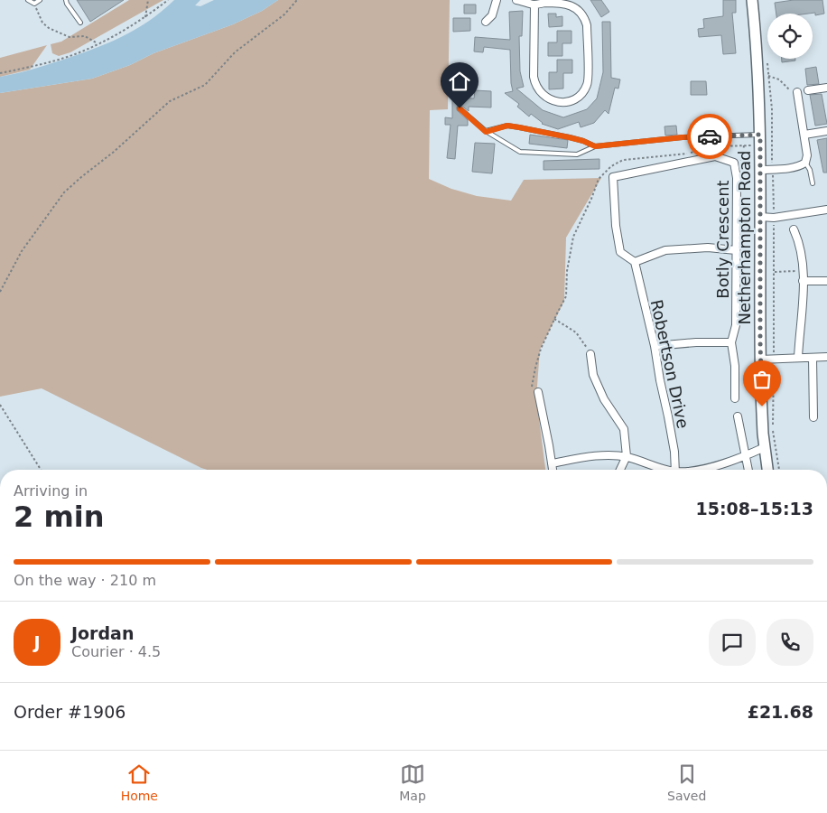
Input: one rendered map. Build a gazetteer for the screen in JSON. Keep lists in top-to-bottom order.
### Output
{
  "streets": {
    "main road": ["Netherhampton Road"],
    "street": ["Botly Crescent", "Robertson Drive"]
  },
  "crossings": [
    ["Botly Crescent", "Robertson Drive"]
  ],
  "page": {
    "heading": ["2 min", "Arriving in", "15:08–15:13"],
    "panel": [
      "Jordan",
      "Courier · 4.5",
      "Order #1906",
      "£21.68"
    ],
    "bar": "On the way · 210 m",
    "round": "J",
    "tabs": ["Home", "Map", "Saved"]
  }
}
